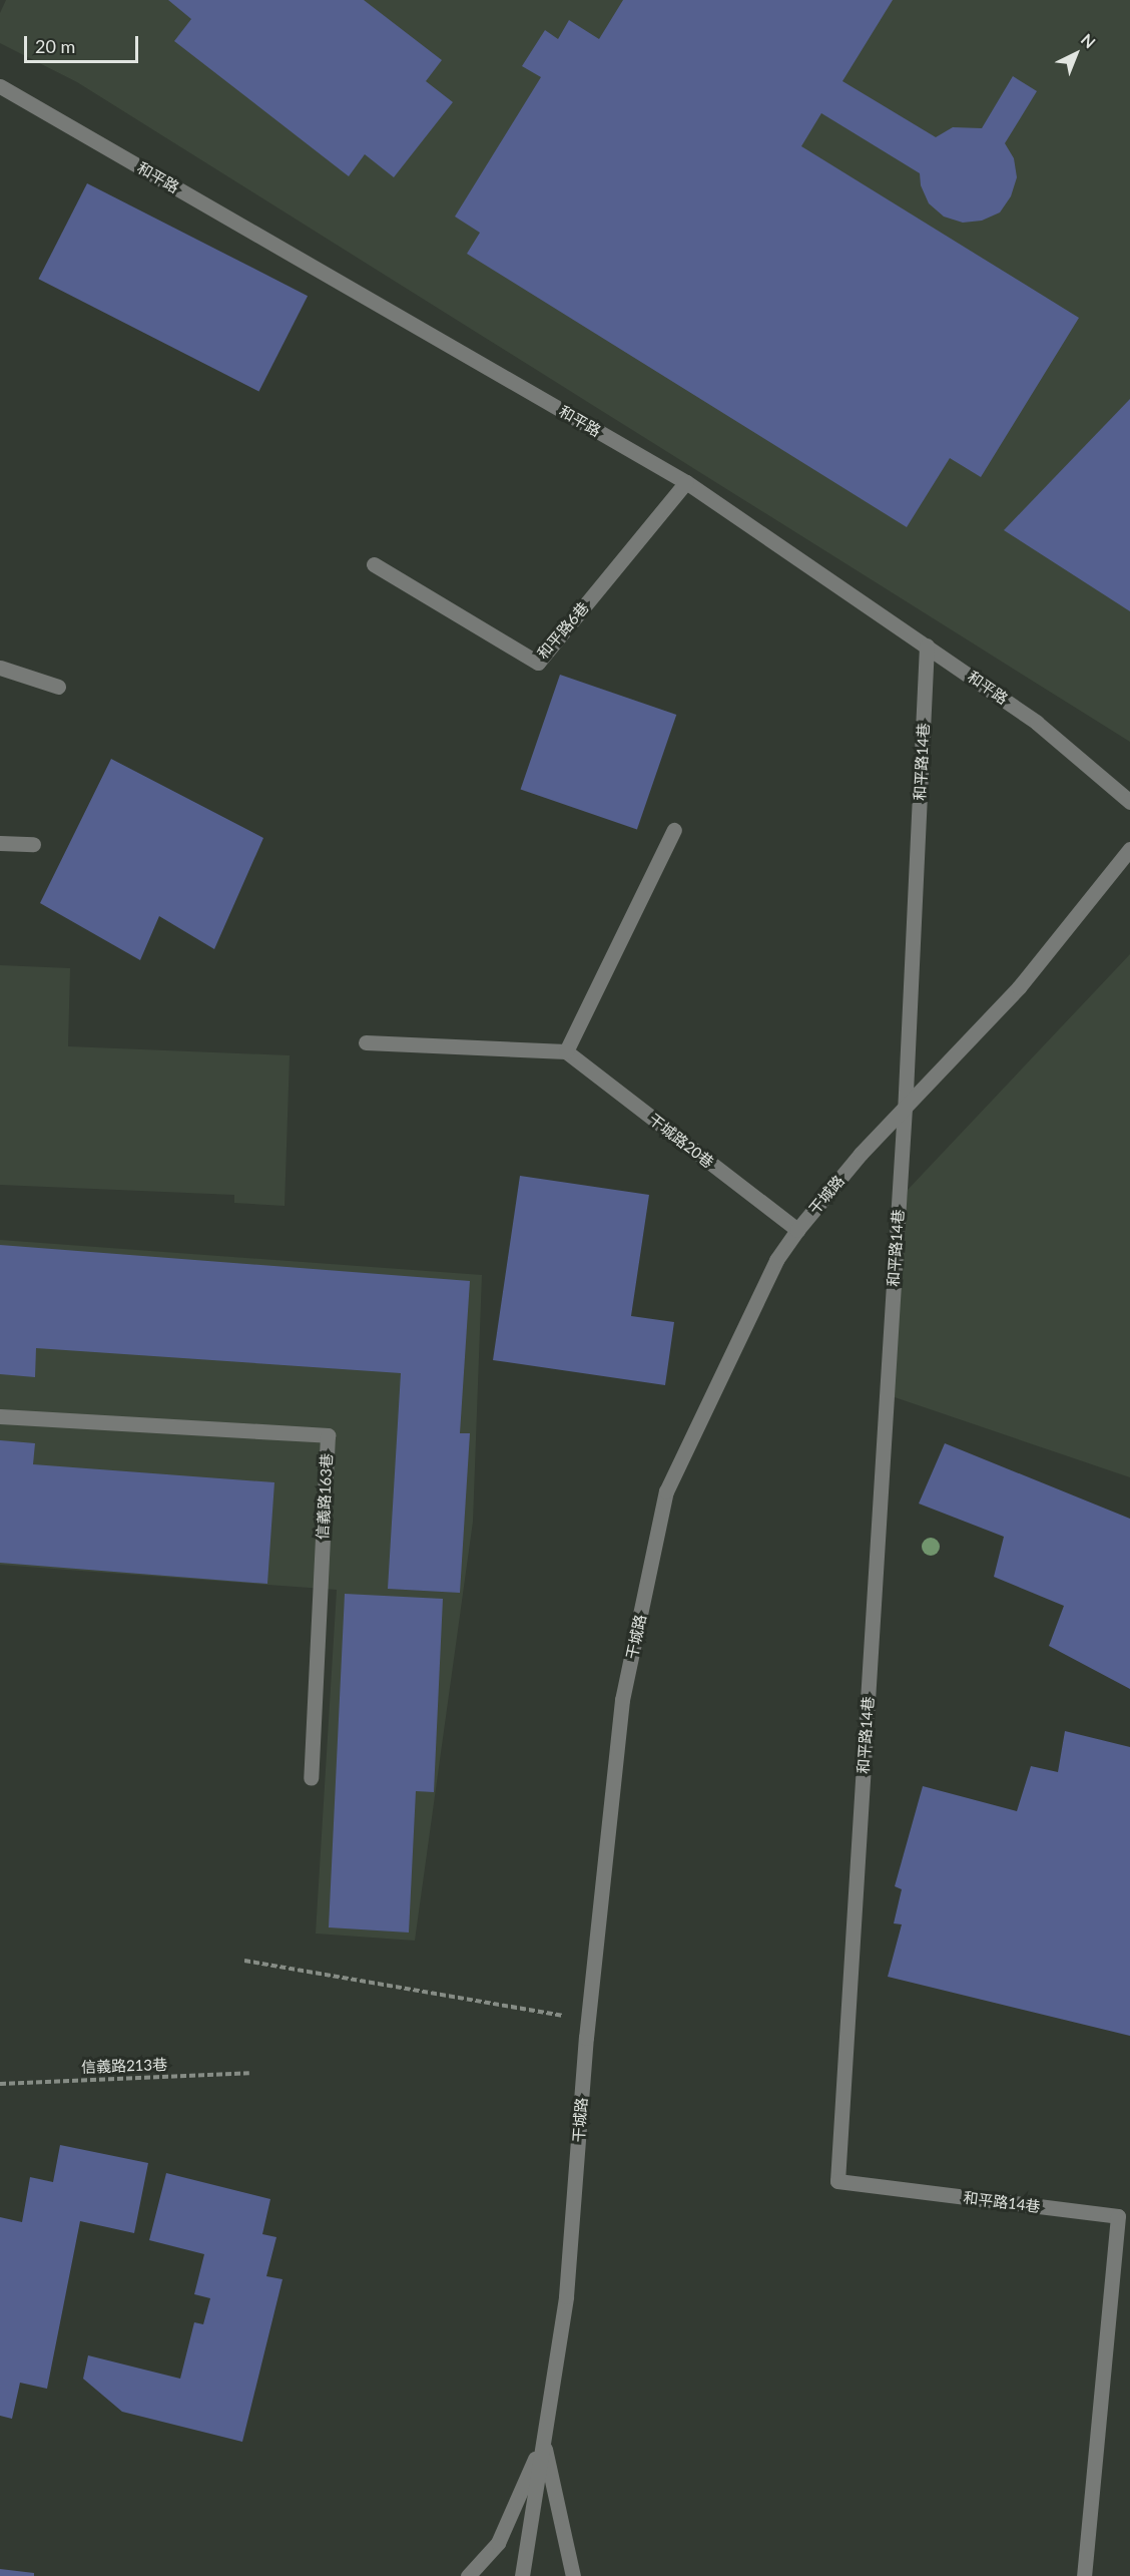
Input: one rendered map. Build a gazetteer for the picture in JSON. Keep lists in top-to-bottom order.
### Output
{
  "streets": {
    "street": [
      "和平路",
      "和平路6巷",
      "和平路14巷",
      "干城路20巷",
      "干城路",
      "信義路163巷"
    ],
    "path": ["信義路213巷"]
  },
  "crossings": [
    ["和平路", "和平路6巷"],
    ["和平路", "和平路14巷"],
    ["和平路14巷", "干城路"],
    ["干城路20巷", "干城路"]
  ],
  "scale_bar": "20 m",
  "north": "top right"
}
